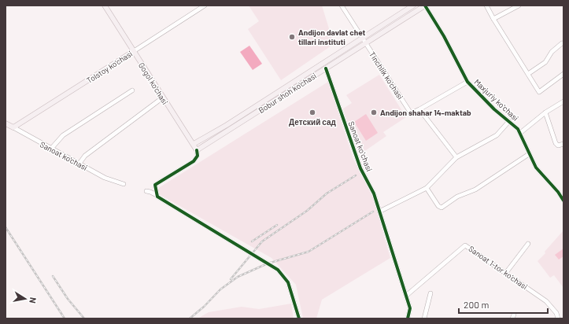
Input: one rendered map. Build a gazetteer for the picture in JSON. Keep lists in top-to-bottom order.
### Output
{
  "streets": {
    "main road": [
      "Tolstoy ko'chasi",
      "Gogol ko'chasi",
      "Bobur shoh ko'chasi",
      "Sanoat ko'chasi"
    ],
    "street": [
      "Tinchlik ko'chasi",
      "Maxjuriy koʻchasi",
      "Sanoat koʻchasi",
      "Sanoat 1-tor ko‘chasi"
    ]
  },
  "crossings": [
    ["Tolstoy ko'chasi", "Gogol ko'chasi"],
    ["Tolstoy ko'chasi", "Sanoat ko'chasi"],
    ["Tinchlik ko'chasi", "Bobur shoh ko'chasi"],
    ["Gogol ko'chasi", "Bobur shoh ko'chasi"],
    ["Bobur shoh ko'chasi", "Maxjuriy koʻchasi"],
    ["Bobur shoh ko'chasi", "Sanoat koʻchasi"],
    ["Sanoat koʻchasi", "Sanoat 1-tor ko‘chasi"]
  ],
  "places": ["Andijon davlat chet tillari instituti", "Детский сад", "Andijon shahar 14-maktab"],
  "scale_bar": "200 m",
  "north": "right"
}
